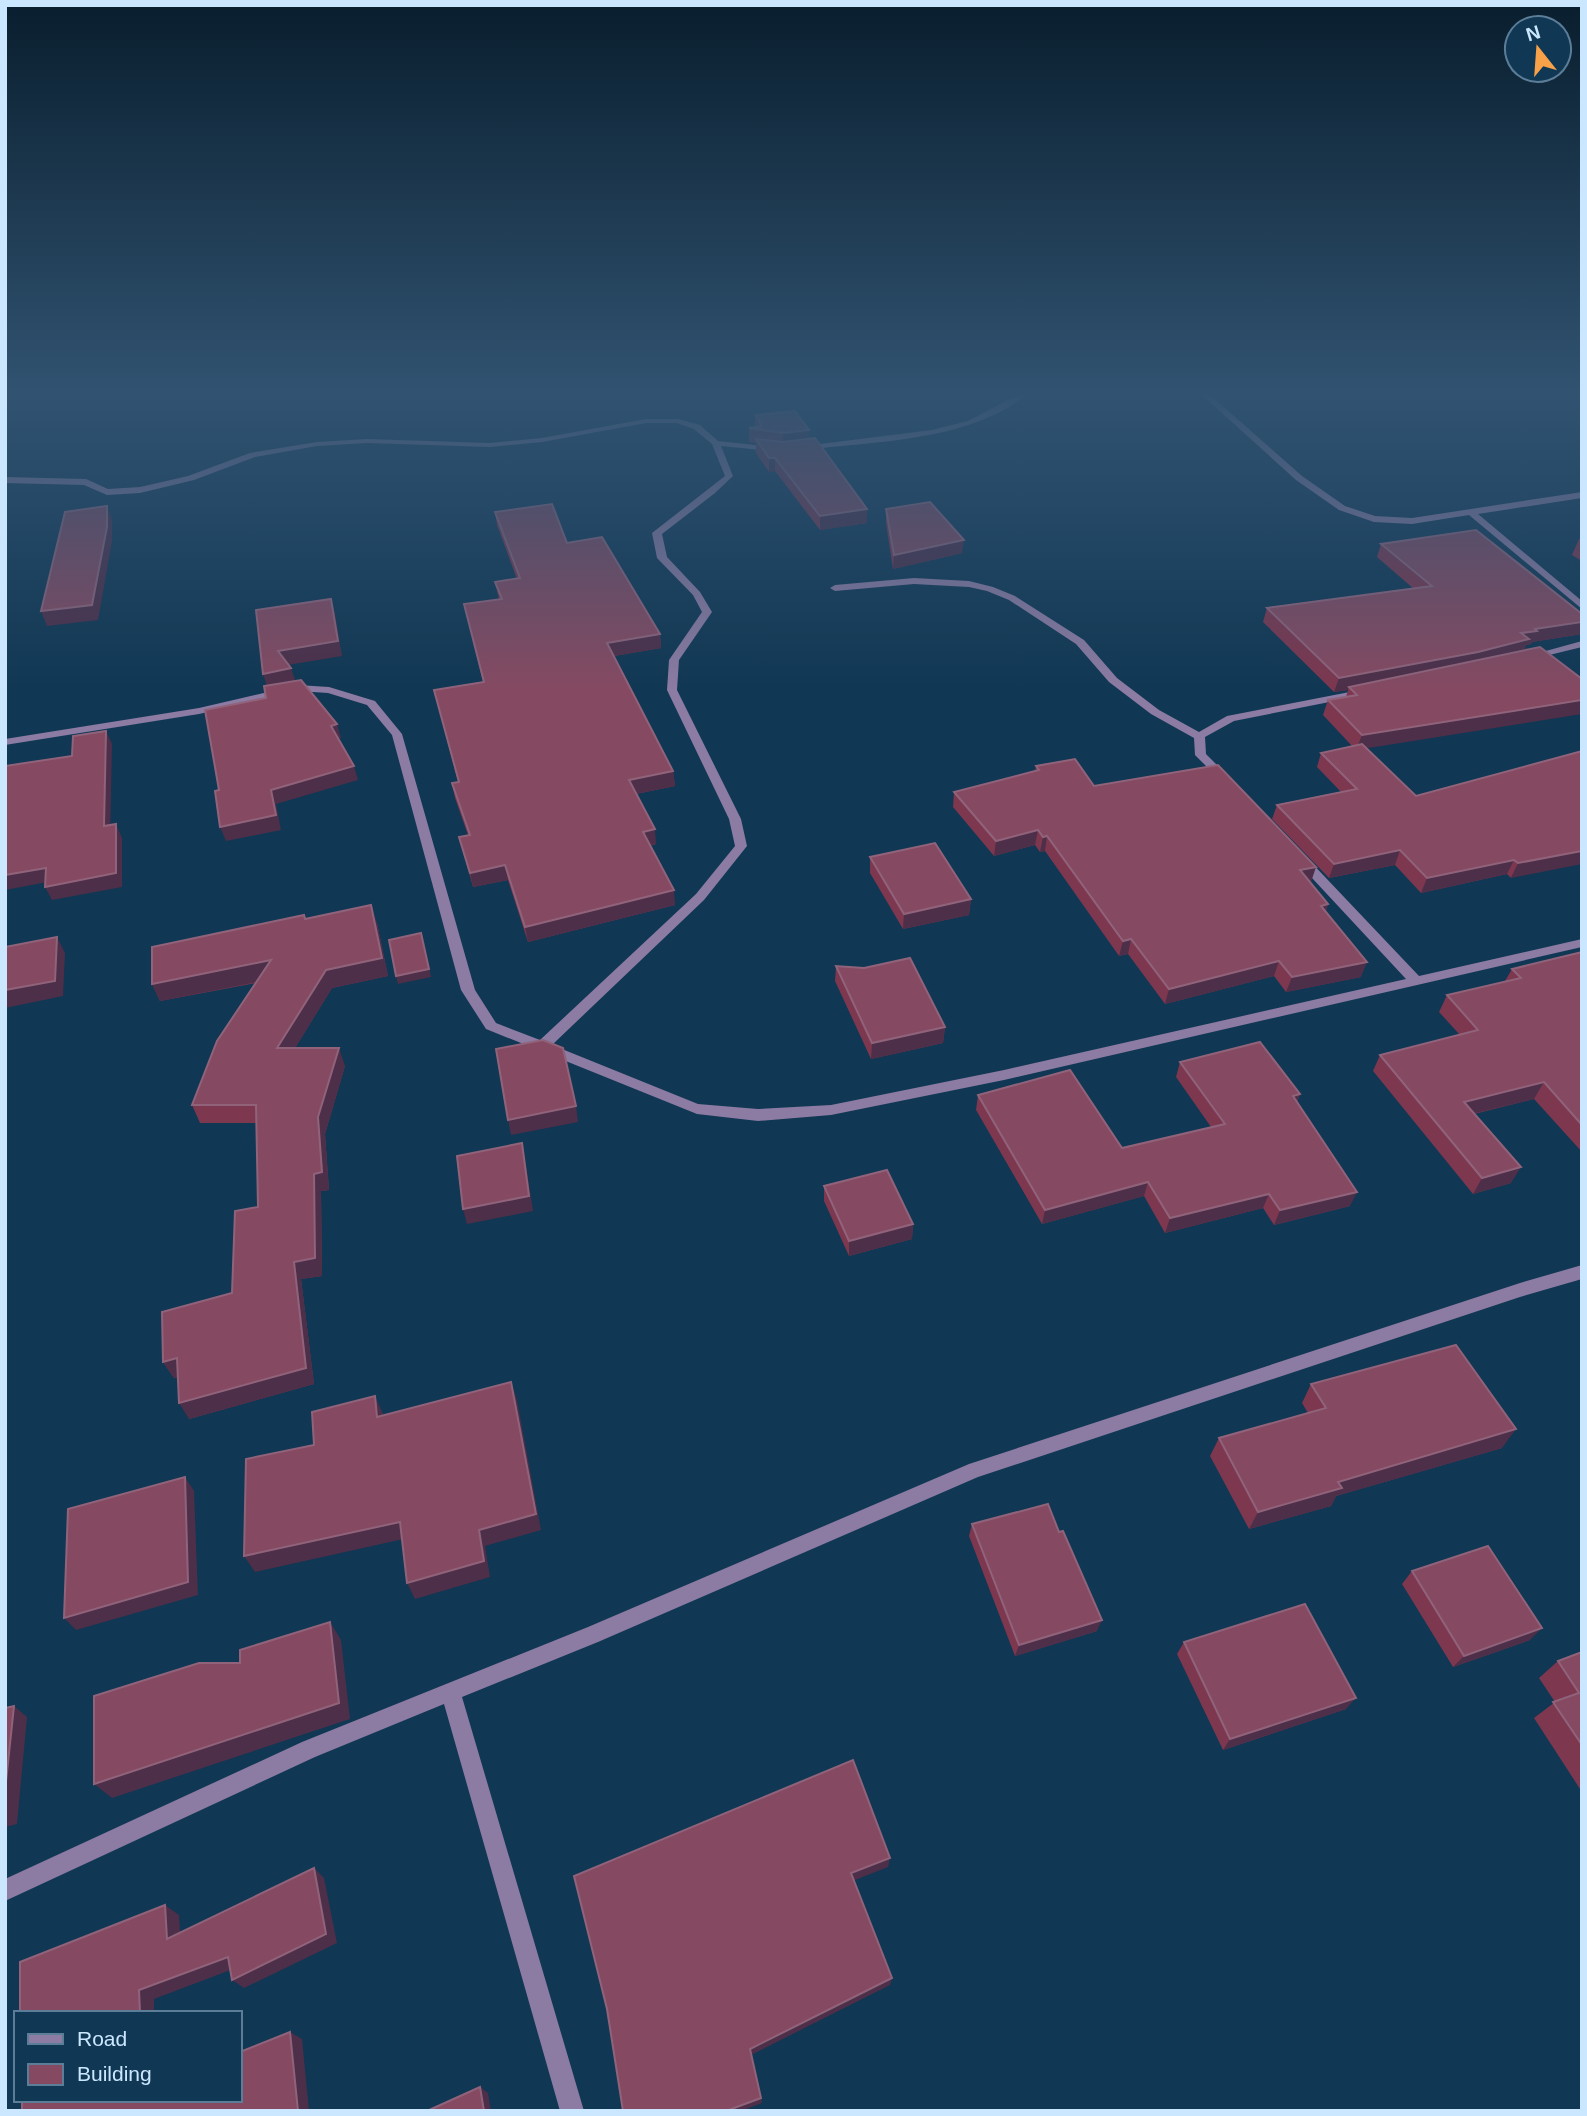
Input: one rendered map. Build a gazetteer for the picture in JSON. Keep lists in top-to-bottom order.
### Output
{
  "legend": ["Road", "Building"],
  "north": "top"
}
